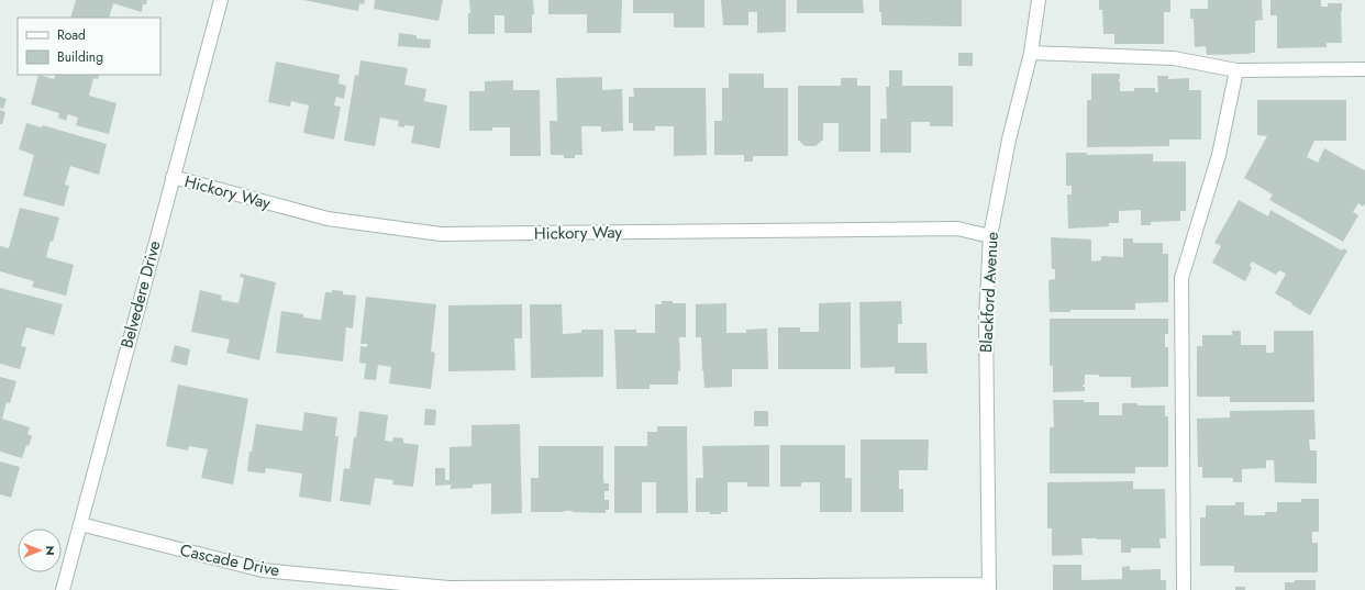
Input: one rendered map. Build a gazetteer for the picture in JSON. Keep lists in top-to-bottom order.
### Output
{
  "streets": {
    "street": [
      "Hickory Way",
      "Blackford Avenue",
      "Belvedere Drive",
      "Cascade Drive"
    ]
  },
  "crossings": [
    ["Hickory Way", "Blackford Avenue"],
    ["Hickory Way", "Belvedere Drive"],
    ["Blackford Avenue", "Cascade Drive"],
    ["Belvedere Drive", "Cascade Drive"]
  ],
  "legend": ["Road", "Building"],
  "north": "right"
}
